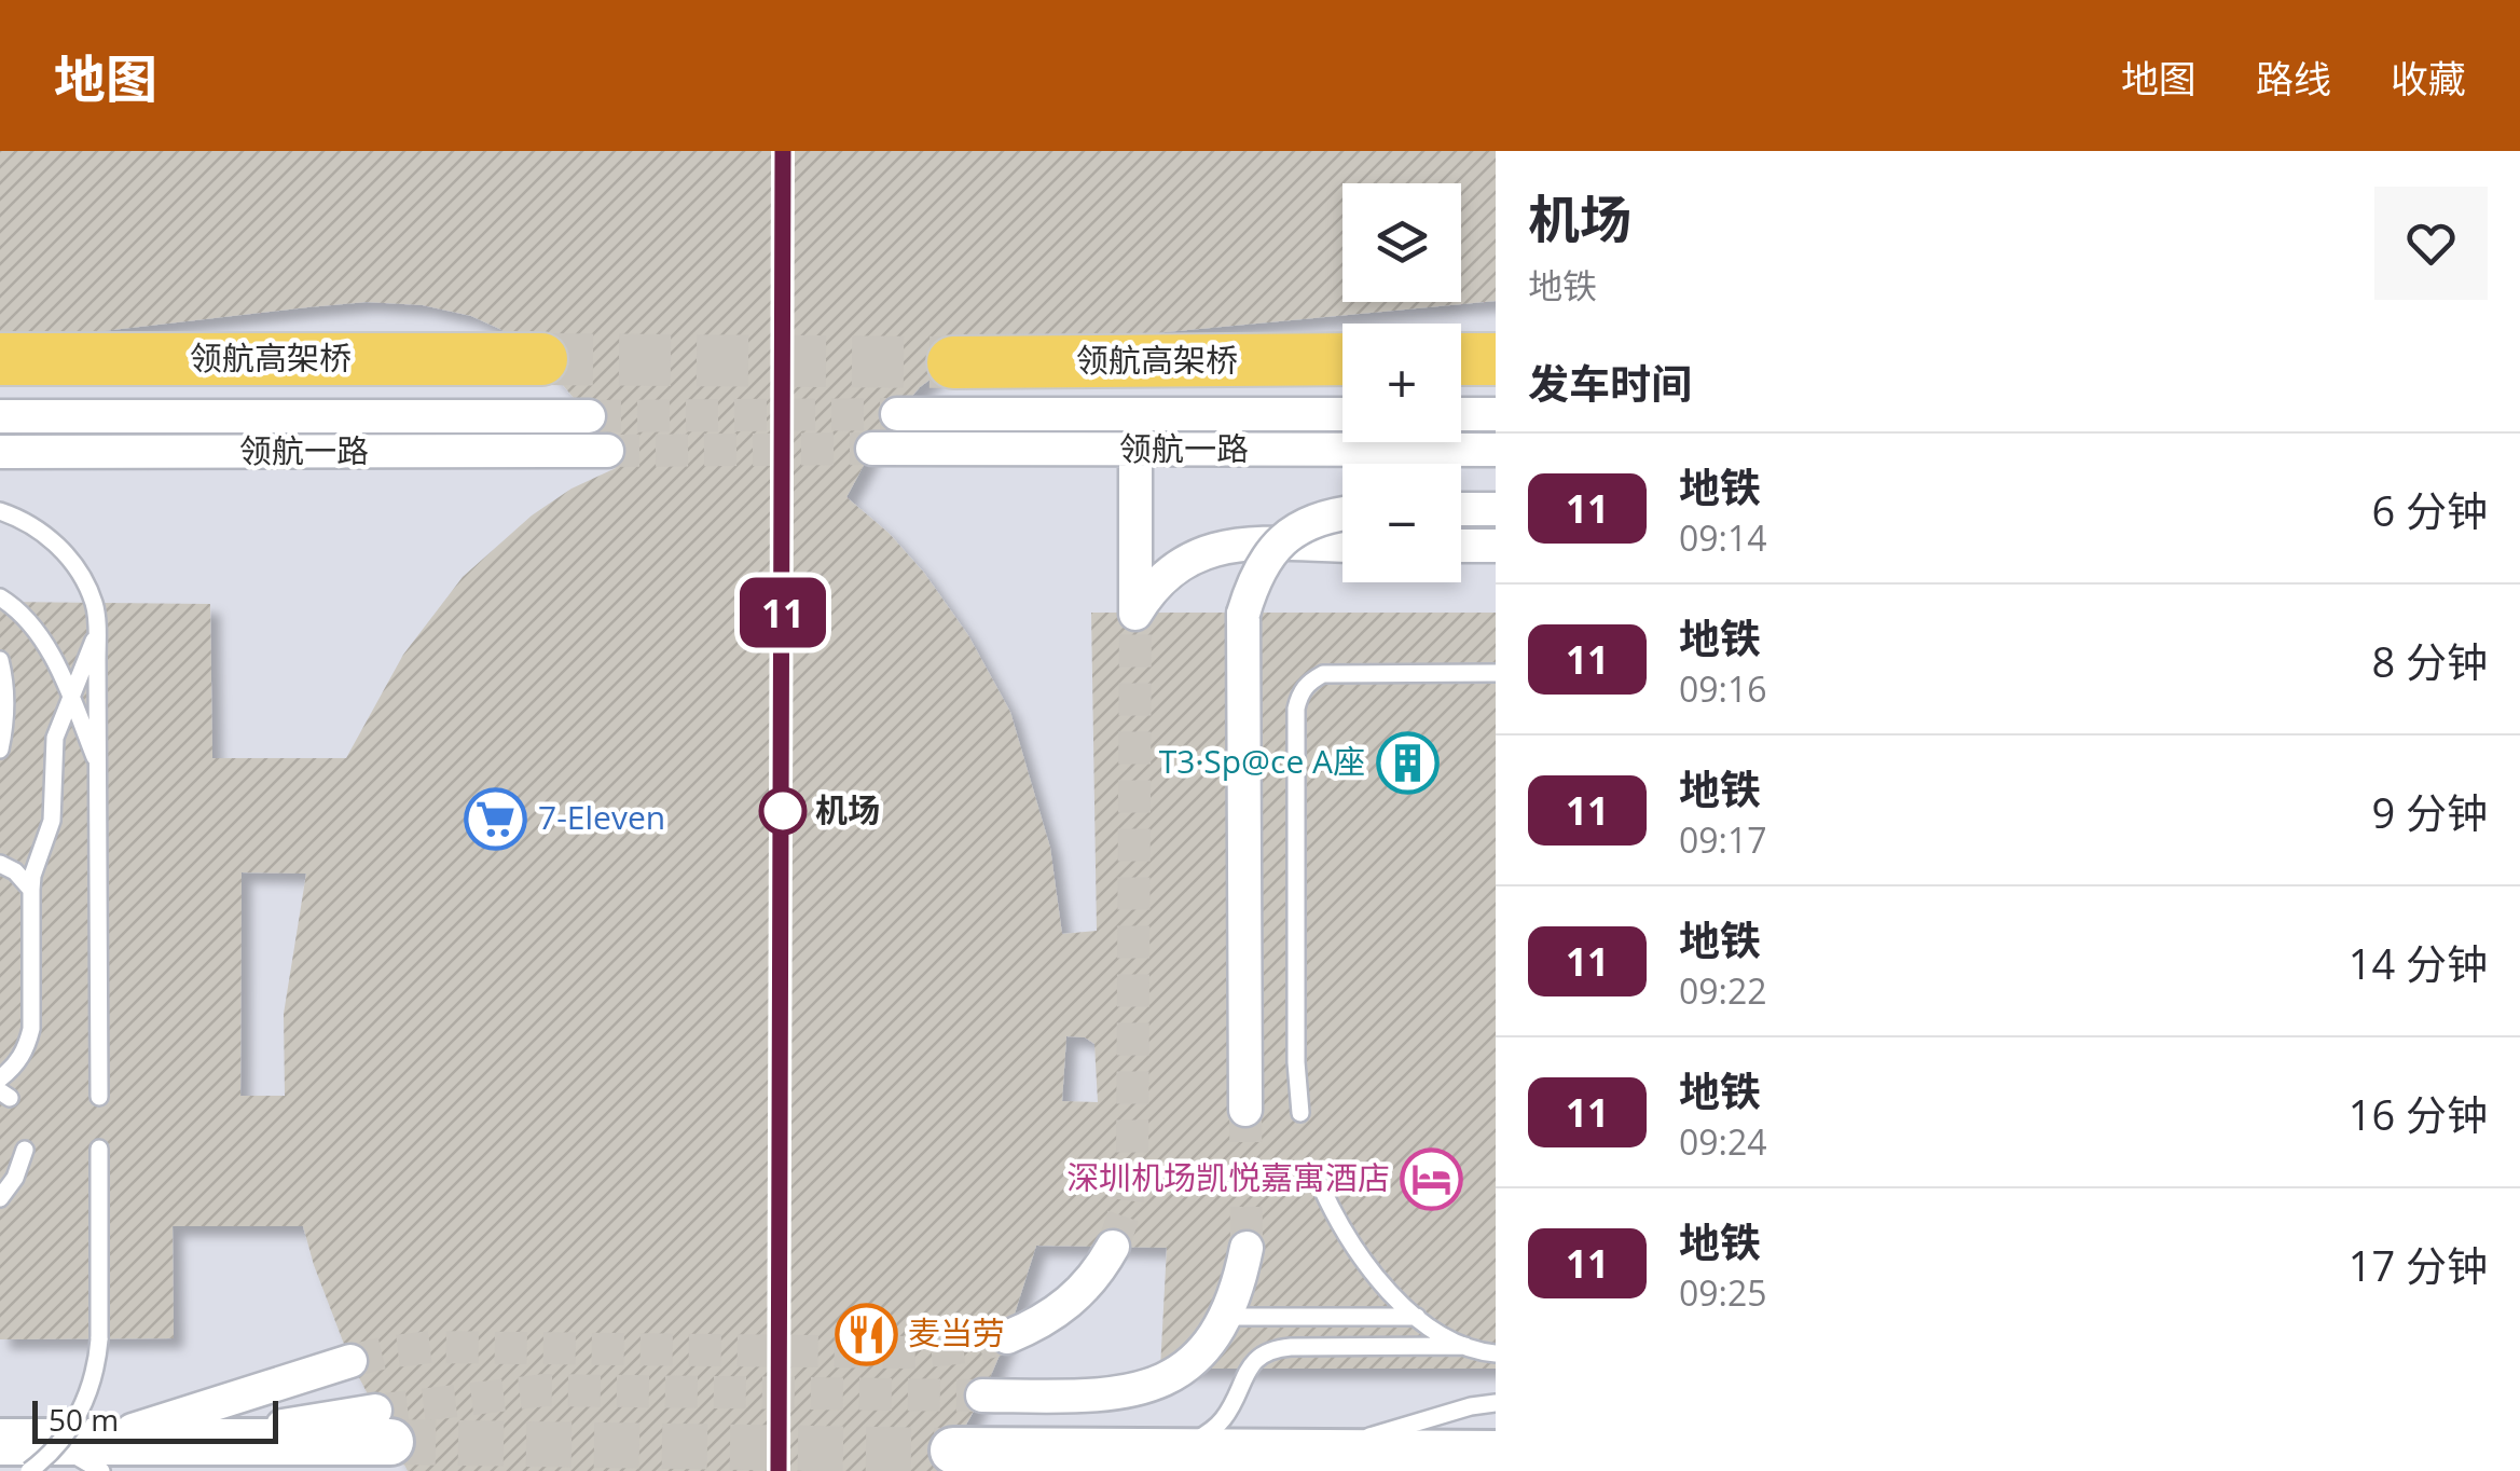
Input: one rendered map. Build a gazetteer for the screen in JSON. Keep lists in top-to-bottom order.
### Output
{
  "streets": {
    "main road": ["领航高架桥"],
    "street": ["领航一路"]
  },
  "places": {
    "building": ["T3·Sp@ce A座"],
    "other": ["机场"],
    "supermarket": ["7-Eleven"],
    "hotel": ["深圳机场凯悦嘉寓酒店"],
    "restaurant": ["麦当劳"]
  },
  "lines": ["metro line 11"],
  "scale_bar": "50 m",
  "page": {
    "header": "地图",
    "nav": ["地图", "路线", "收藏"],
    "on_map": "11",
    "heading": [
      ["机场", "地铁"],
      "发车时间"
    ],
    "map_buttons": ["+", "−"],
    "list": [
      {
        "mark": "11",
        "name": "地铁",
        "note": "09:14",
        "value": "6 分钟"
      },
      {
        "mark": "11",
        "name": "地铁",
        "note": "09:16",
        "value": "8 分钟"
      },
      {
        "mark": "11",
        "name": "地铁",
        "note": "09:17",
        "value": "9 分钟"
      },
      {
        "mark": "11",
        "name": "地铁",
        "note": "09:22",
        "value": "14 分钟"
      },
      {
        "mark": "11",
        "name": "地铁",
        "note": "09:24",
        "value": "16 分钟"
      },
      {
        "mark": "11",
        "name": "地铁",
        "note": "09:25",
        "value": "17 分钟"
      }
    ],
    "scale": "50 m"
  }
}
